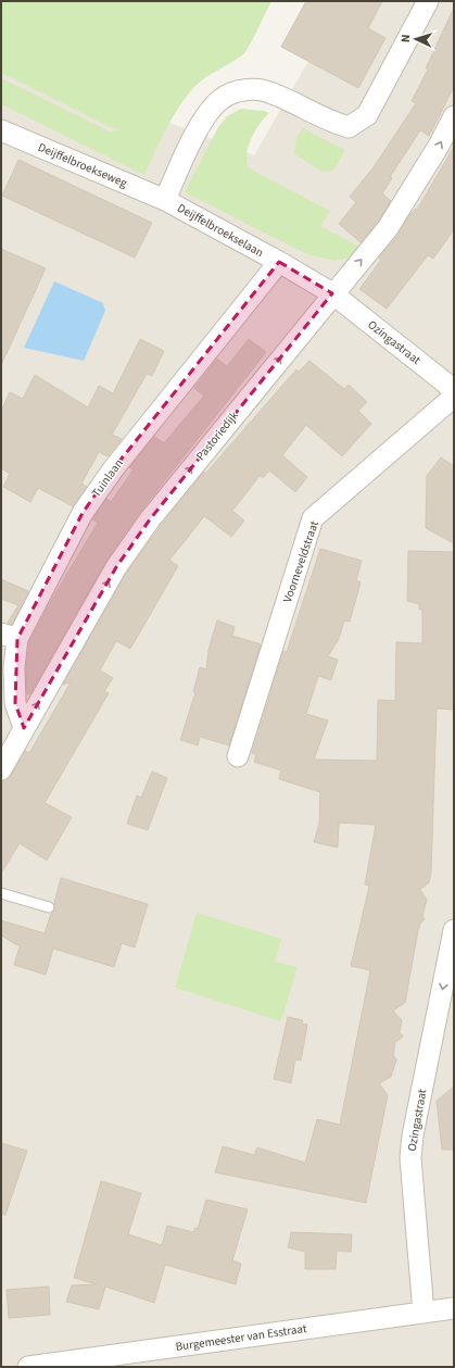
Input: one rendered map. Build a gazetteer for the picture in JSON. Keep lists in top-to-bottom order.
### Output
{
  "streets": {
    "street": [
      "Deijffelbroekseweg",
      "Deijffelbroekselaan",
      "Ozingastraat",
      "Pastoriedijk",
      "Tuinlaan",
      "Voorneveldstraat",
      "Burgemeester van Esstraat"
    ]
  },
  "crossings": [
    ["Deijffelbroekseweg", "Deijffelbroekselaan"],
    ["Deijffelbroekselaan", "Ozingastraat"],
    ["Deijffelbroekselaan", "Pastoriedijk"],
    ["Deijffelbroekselaan", "Tuinlaan"],
    ["Ozingastraat", "Pastoriedijk"],
    ["Ozingastraat", "Burgemeester van Esstraat"],
    ["Pastoriedijk", "Tuinlaan"]
  ],
  "one_way": ["Ozingastraat", "Pastoriedijk"],
  "north": "left"
}
